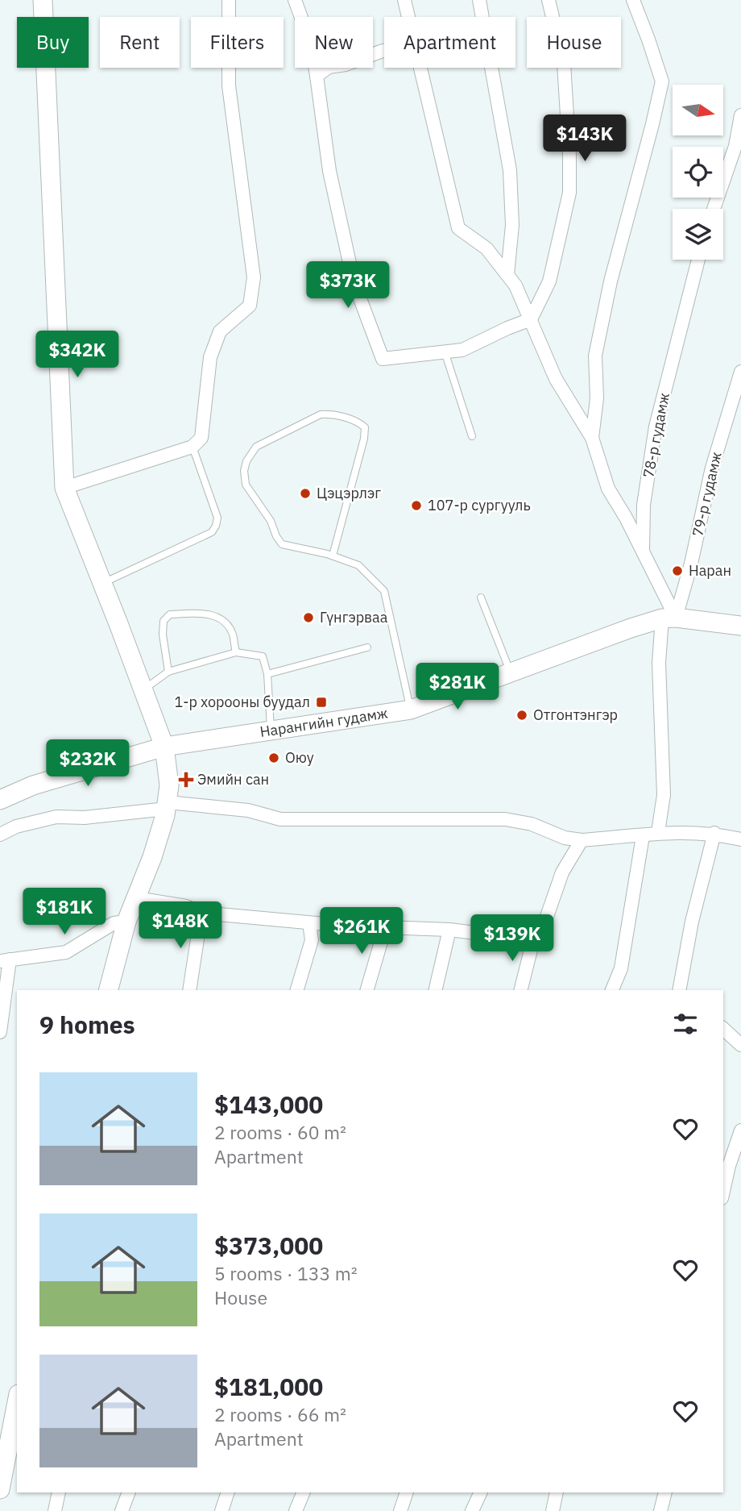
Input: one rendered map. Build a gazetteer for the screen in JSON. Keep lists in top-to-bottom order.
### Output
{
  "streets": {
    "main road": ["Нарангийн гудамж"],
    "street": ["78-р гудамж", "79-р гудамж"]
  },
  "crossings": [
    ["78-р гудамж", "79-р гудамж"],
    ["78-р гудамж", "Нарангийн гудамж"],
    ["79-р гудамж", "Нарангийн гудамж"]
  ],
  "places": {
    "other": [
      "Цэцэрлэг",
      "107-р сургууль",
      "Наран",
      "Гүнгэрваа",
      "Отгонтэнгэр",
      "Оюу"
    ],
    "transit": ["1-р хорооны буудал"],
    "health": ["Эмийн сан"]
  },
  "north": "right",
  "page": {
    "chip": [
      "Buy",
      "Rent",
      "Filters",
      "New",
      "Apartment",
      "House"
    ],
    "price": [
      "$143K",
      "$373K",
      "$342K",
      "$281K",
      "$232K",
      "$181K",
      "$148K",
      "$261K",
      "$139K"
    ],
    "heading": "9 homes",
    "list": [
      {
        "name": "$143,000",
        "note": "2 rooms · 60 m² · Apartment"
      },
      {
        "name": "$373,000",
        "note": "5 rooms · 133 m² · House"
      },
      {
        "name": "$181,000",
        "note": "2 rooms · 66 m² · Apartment"
      }
    ]
  }
}
